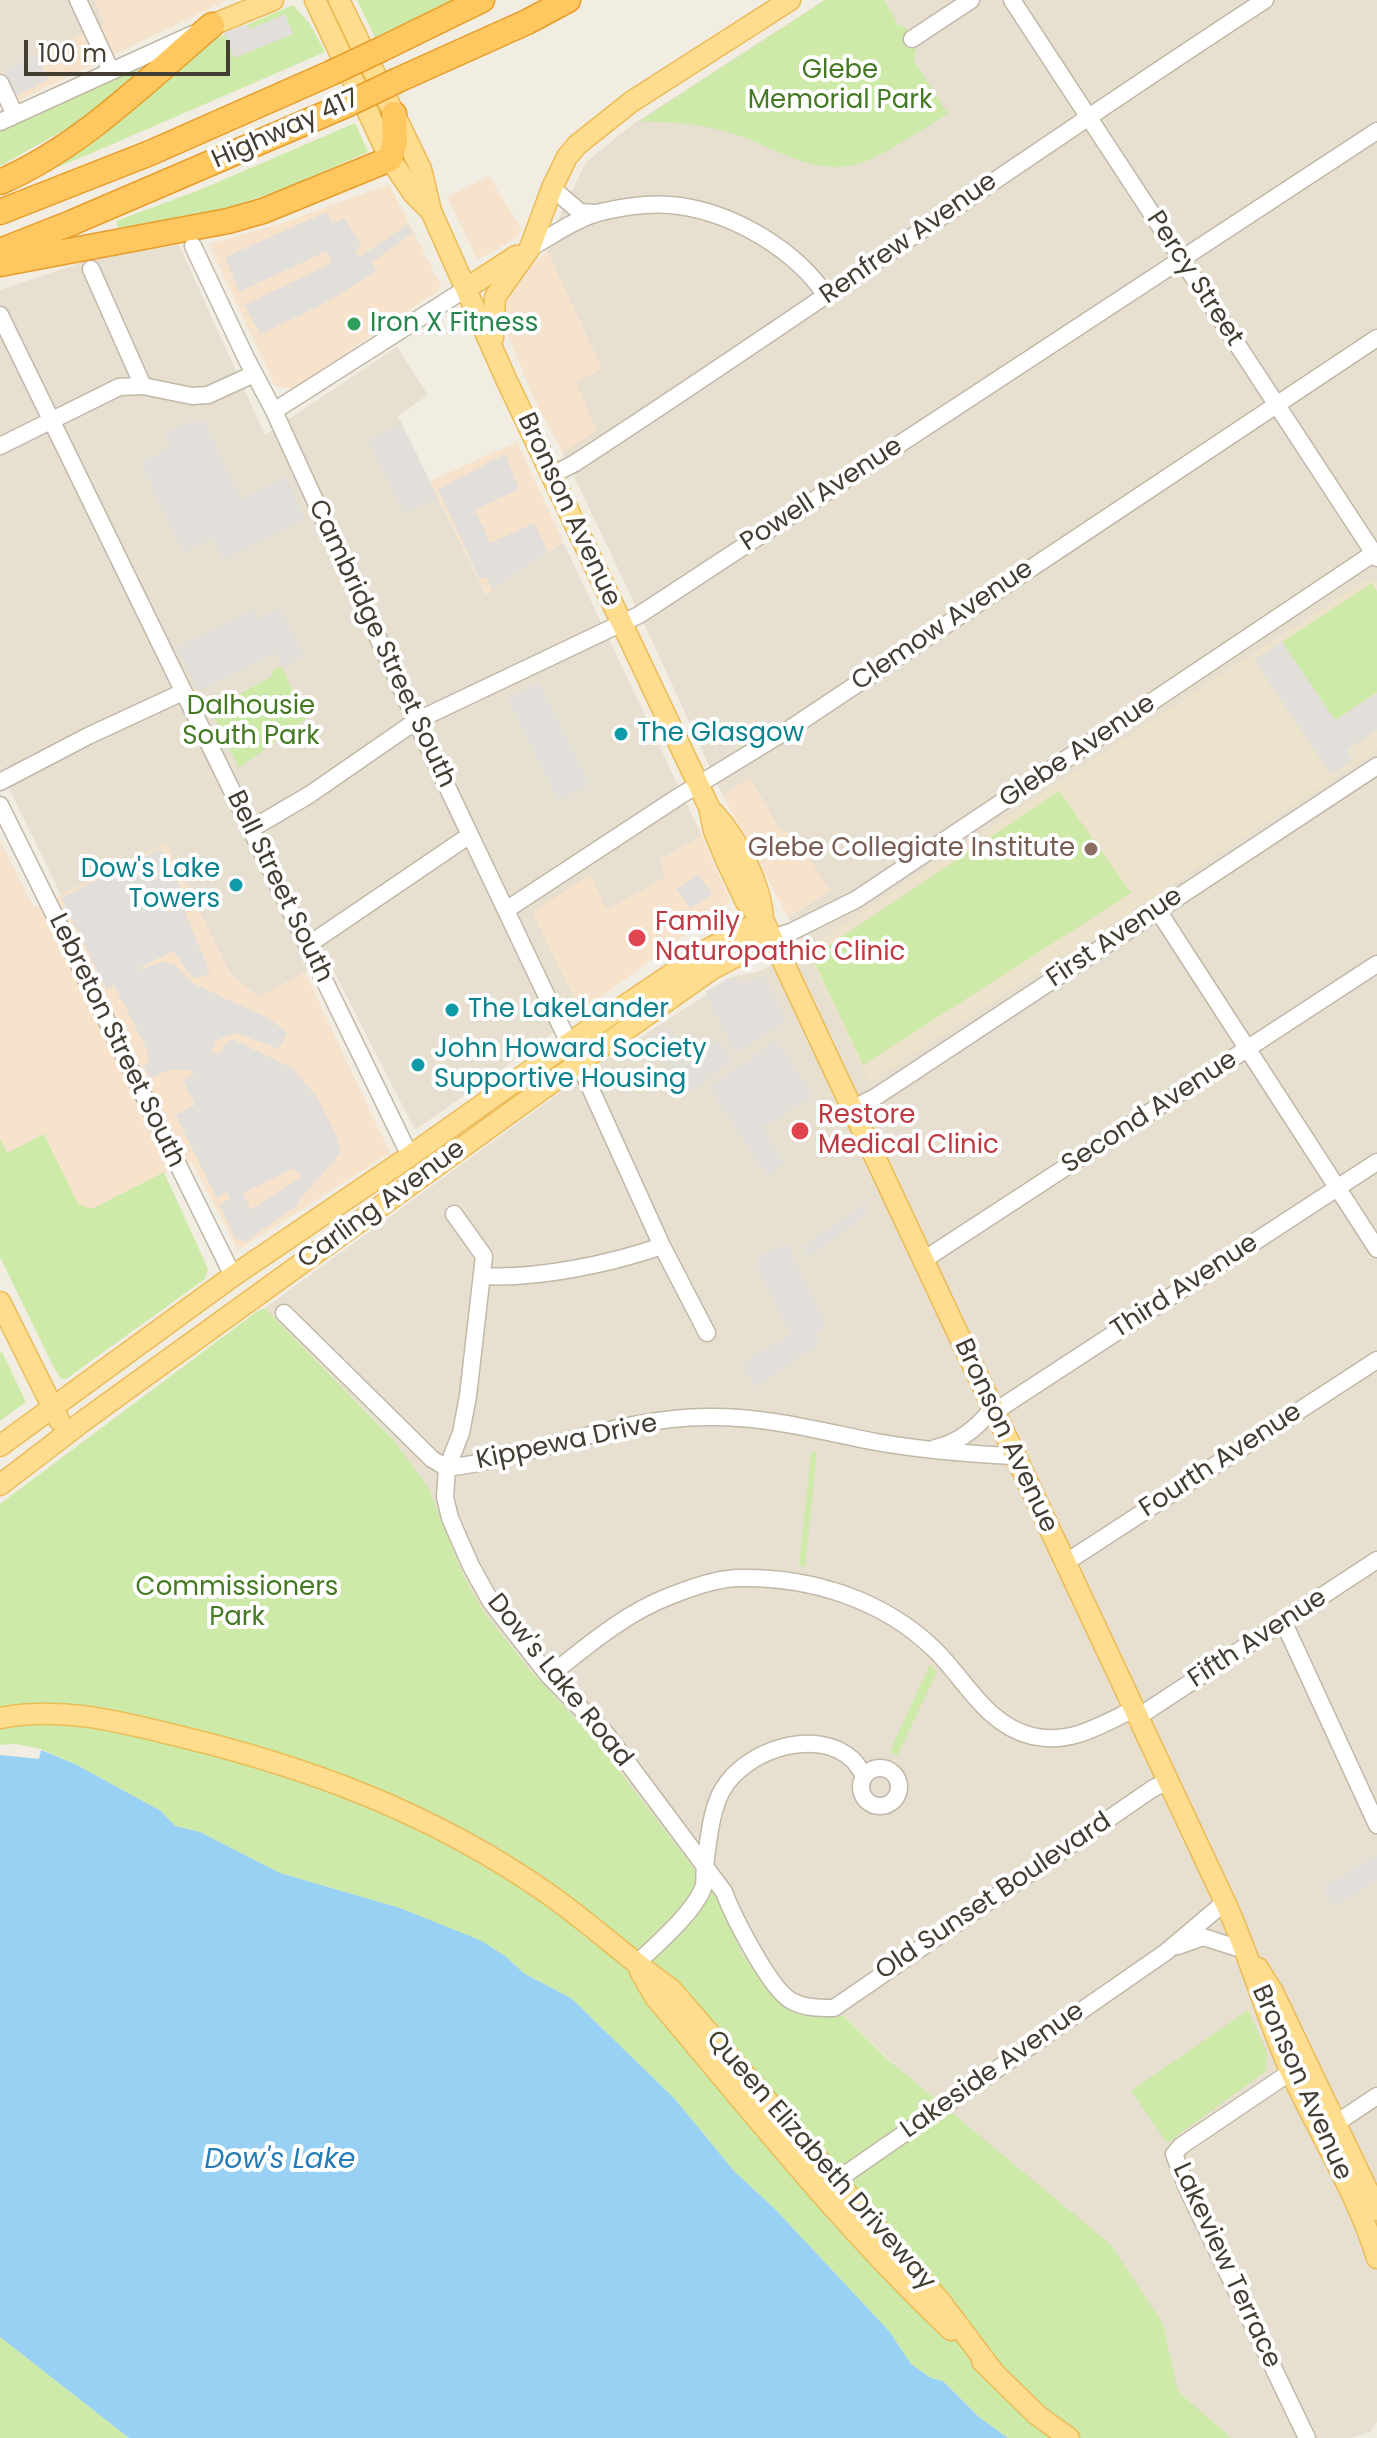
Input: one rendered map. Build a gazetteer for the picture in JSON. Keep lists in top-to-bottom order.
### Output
{
  "streets": {
    "highway": ["Highway 417"],
    "main road": ["Bronson Avenue", "Carling Avenue", "Queen Elizabeth Driveway"],
    "street": [
      "Renfrew Avenue",
      "Percy Street",
      "Powell Avenue",
      "Clemow Avenue",
      "Cambridge Street South",
      "Glebe Avenue",
      "Bell Street South",
      "First Avenue",
      "Lebreton Street South",
      "Second Avenue",
      "Third Avenue",
      "Kippewa Drive",
      "Fourth Avenue",
      "Fifth Avenue",
      "Dow's Lake Road",
      "Old Sunset Boulevard",
      "Lakeside Avenue",
      "Lakeview Terrace"
    ]
  },
  "crossings": [
    ["Renfrew Avenue", "Percy Street"],
    ["Renfrew Avenue", "Bronson Avenue"],
    ["Percy Street", "Powell Avenue"],
    ["Percy Street", "Clemow Avenue"],
    ["Percy Street", "Glebe Avenue"],
    ["Powell Avenue", "Bronson Avenue"],
    ["Powell Avenue", "Cambridge Street South"],
    ["Powell Avenue", "Bell Street South"],
    ["Bronson Avenue", "Clemow Avenue"],
    ["Bronson Avenue", "Glebe Avenue"],
    ["Bronson Avenue", "First Avenue"],
    ["Bronson Avenue", "Second Avenue"],
    ["Bronson Avenue", "Carling Avenue"],
    ["Bronson Avenue", "Third Avenue"],
    ["Bronson Avenue", "Kippewa Drive"],
    ["Bronson Avenue", "Fourth Avenue"],
    ["Bronson Avenue", "Fifth Avenue"],
    ["Bronson Avenue", "Old Sunset Boulevard"],
    ["Bronson Avenue", "Lakeside Avenue"],
    ["Bronson Avenue", "Lakeview Terrace"],
    ["Clemow Avenue", "Cambridge Street South"],
    ["Cambridge Street South", "Carling Avenue"],
    ["Glebe Avenue", "Carling Avenue"],
    ["Bell Street South", "Carling Avenue"],
    ["Lebreton Street South", "Carling Avenue"],
    ["Third Avenue", "Kippewa Drive"],
    ["Kippewa Drive", "Dow's Lake Road"],
    ["Fifth Avenue", "Dow's Lake Road"],
    ["Dow's Lake Road", "Old Sunset Boulevard"],
    ["Lakeside Avenue", "Queen Elizabeth Driveway"]
  ],
  "water": ["Dow's Lake"],
  "parks": ["Glebe Memorial Park", "Dalhousie South Park", "Commissioners Park"],
  "places": [
    "Iron X Fitness",
    "The Glasgow",
    "Glebe Collegiate Institute",
    "Dow's Lake Towers",
    "Family Naturopathic Clinic",
    "The LakeLander",
    "John Howard Society Supportive Housing",
    "Restore Medical Clinic"
  ],
  "scale_bar": "100 m"
}
